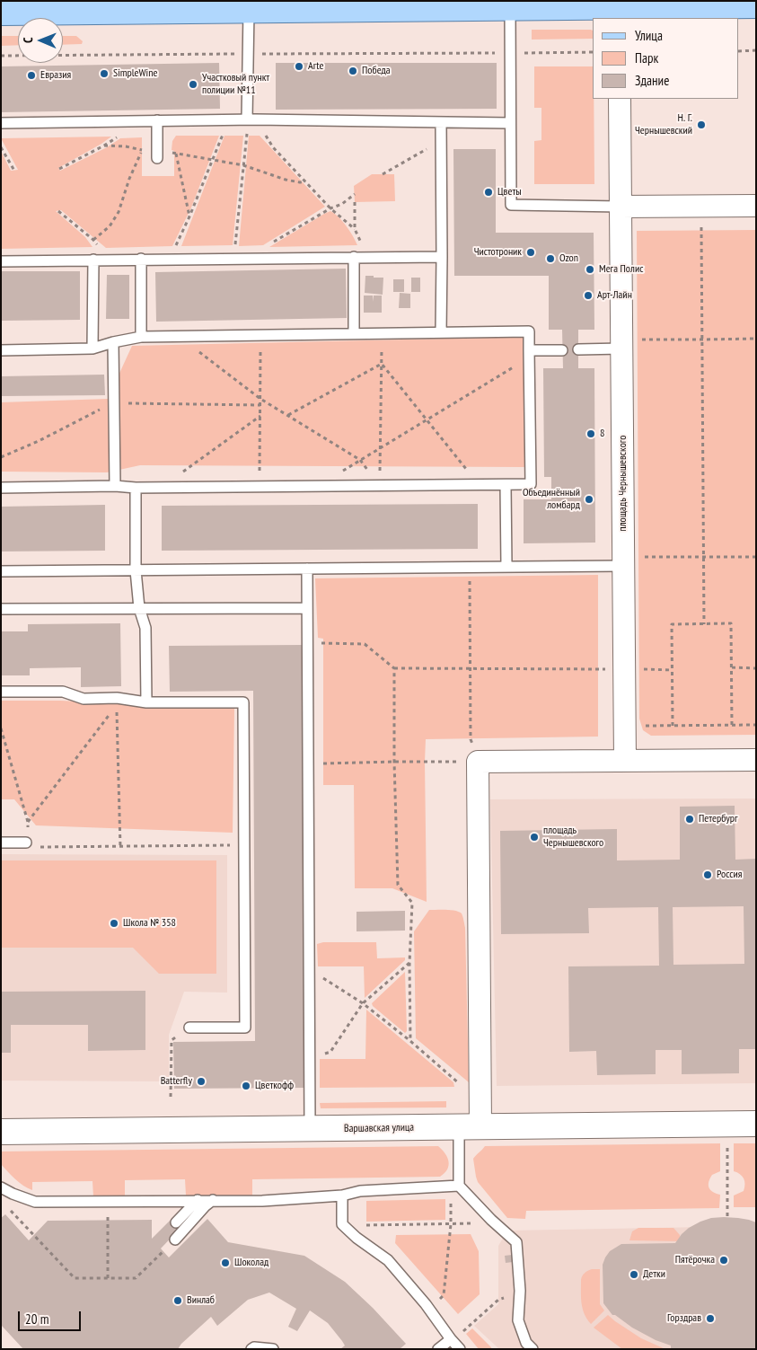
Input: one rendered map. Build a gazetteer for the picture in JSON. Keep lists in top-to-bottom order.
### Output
{
  "streets": {
    "street": ["площадь Чернышевского", "Варшавская улица"]
  },
  "places": [
    "Arte",
    "Победа",
    "SimpleWine",
    "Евразия",
    "Участковый пункт полиции №11",
    "Н. Г. Чернышевский",
    "Цветы",
    "Чистотроник",
    "Ozon",
    "Мега Полис",
    "Арт-Лайн",
    "8",
    "Объединённый ломбард",
    "Петербург",
    "площадь Чернышевского",
    "Россия",
    "Школа № 358",
    "Batterfly",
    "Цветкофф",
    "Пятёрочка",
    "Шоколад",
    "Детки",
    "Винлаб",
    "Горздрав"
  ],
  "legend": ["Улица", "Парк", "Здание"],
  "scale_bar": "20 m",
  "north": "left"
}
